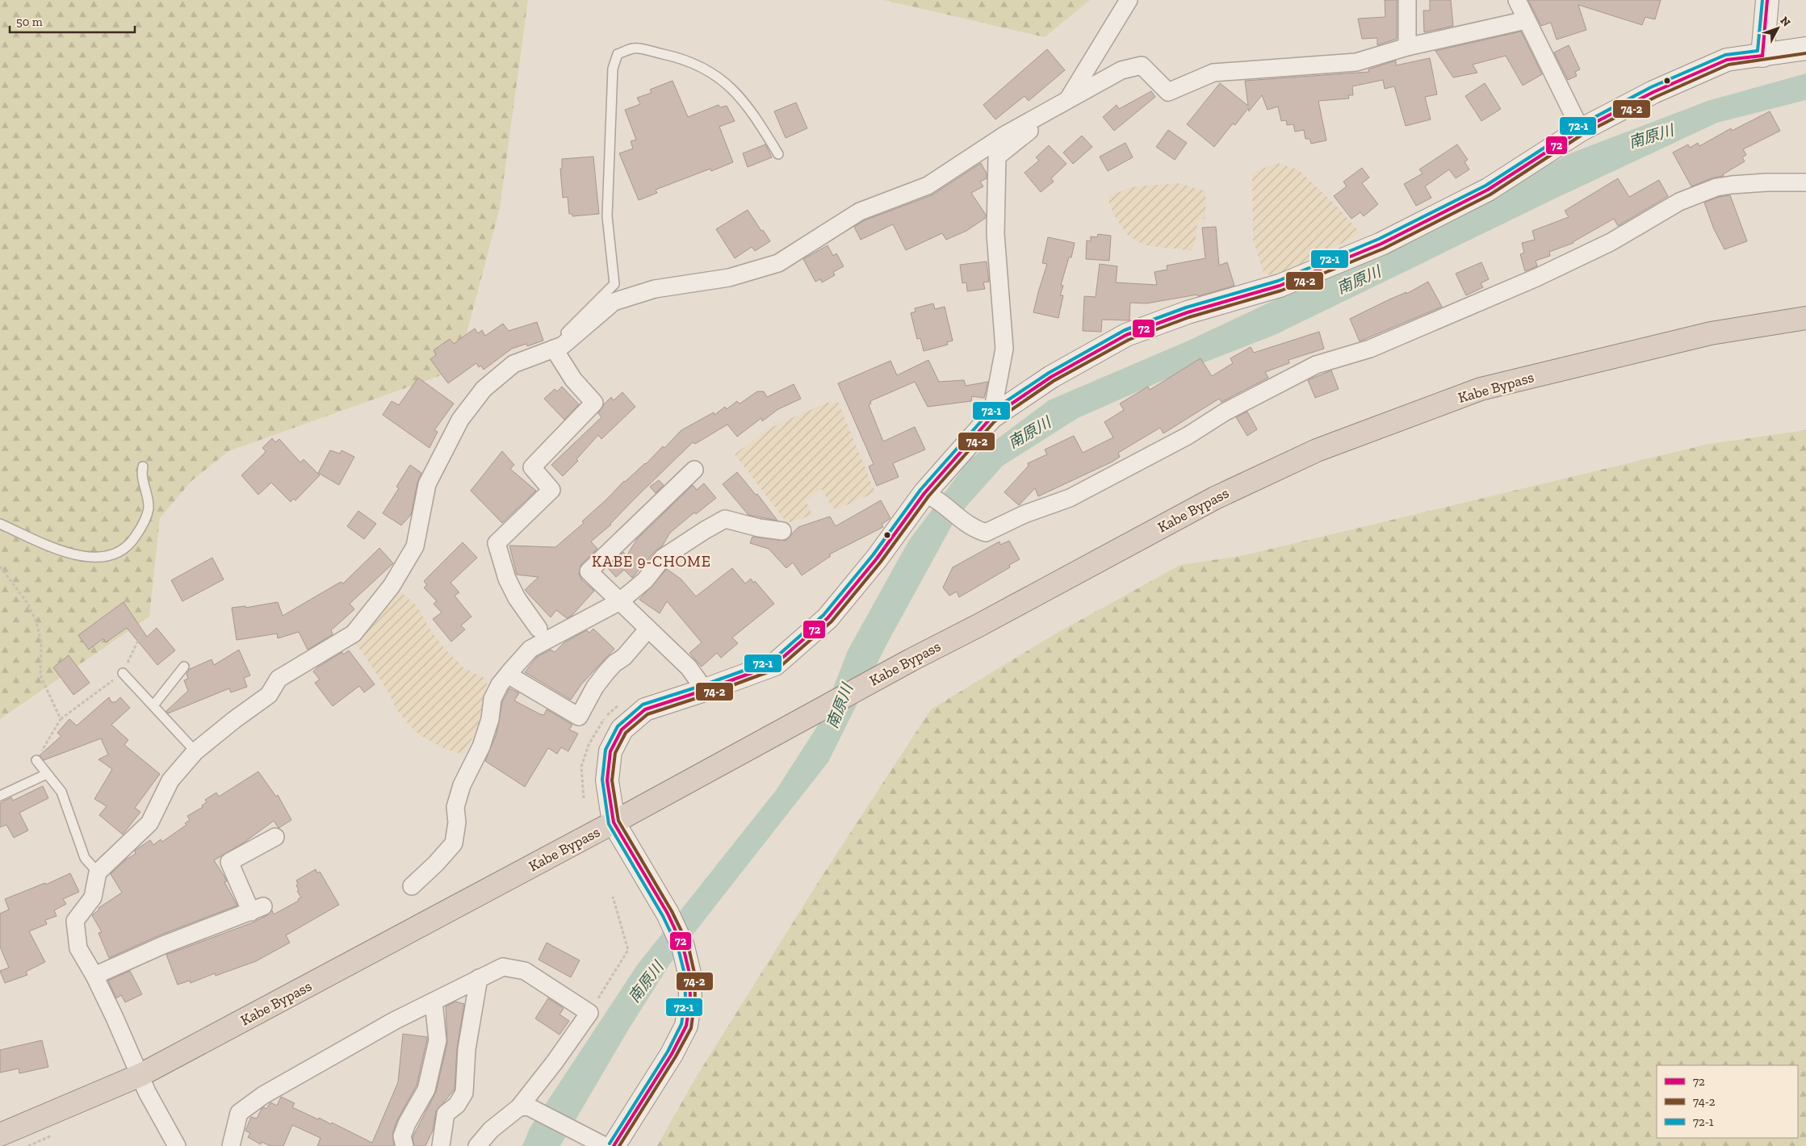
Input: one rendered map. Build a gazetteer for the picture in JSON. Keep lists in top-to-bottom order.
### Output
{
  "streets": {
    "highway": ["Kabe Bypass"]
  },
  "districts": ["KABE 9-CHOME"],
  "water": ["南原川"],
  "lines": ["transit line 72", "transit line 72-1", "transit line 74-2"],
  "legend": ["72", "74-2", "72-1"],
  "scale_bar": "50 m",
  "north": "top right"
}
